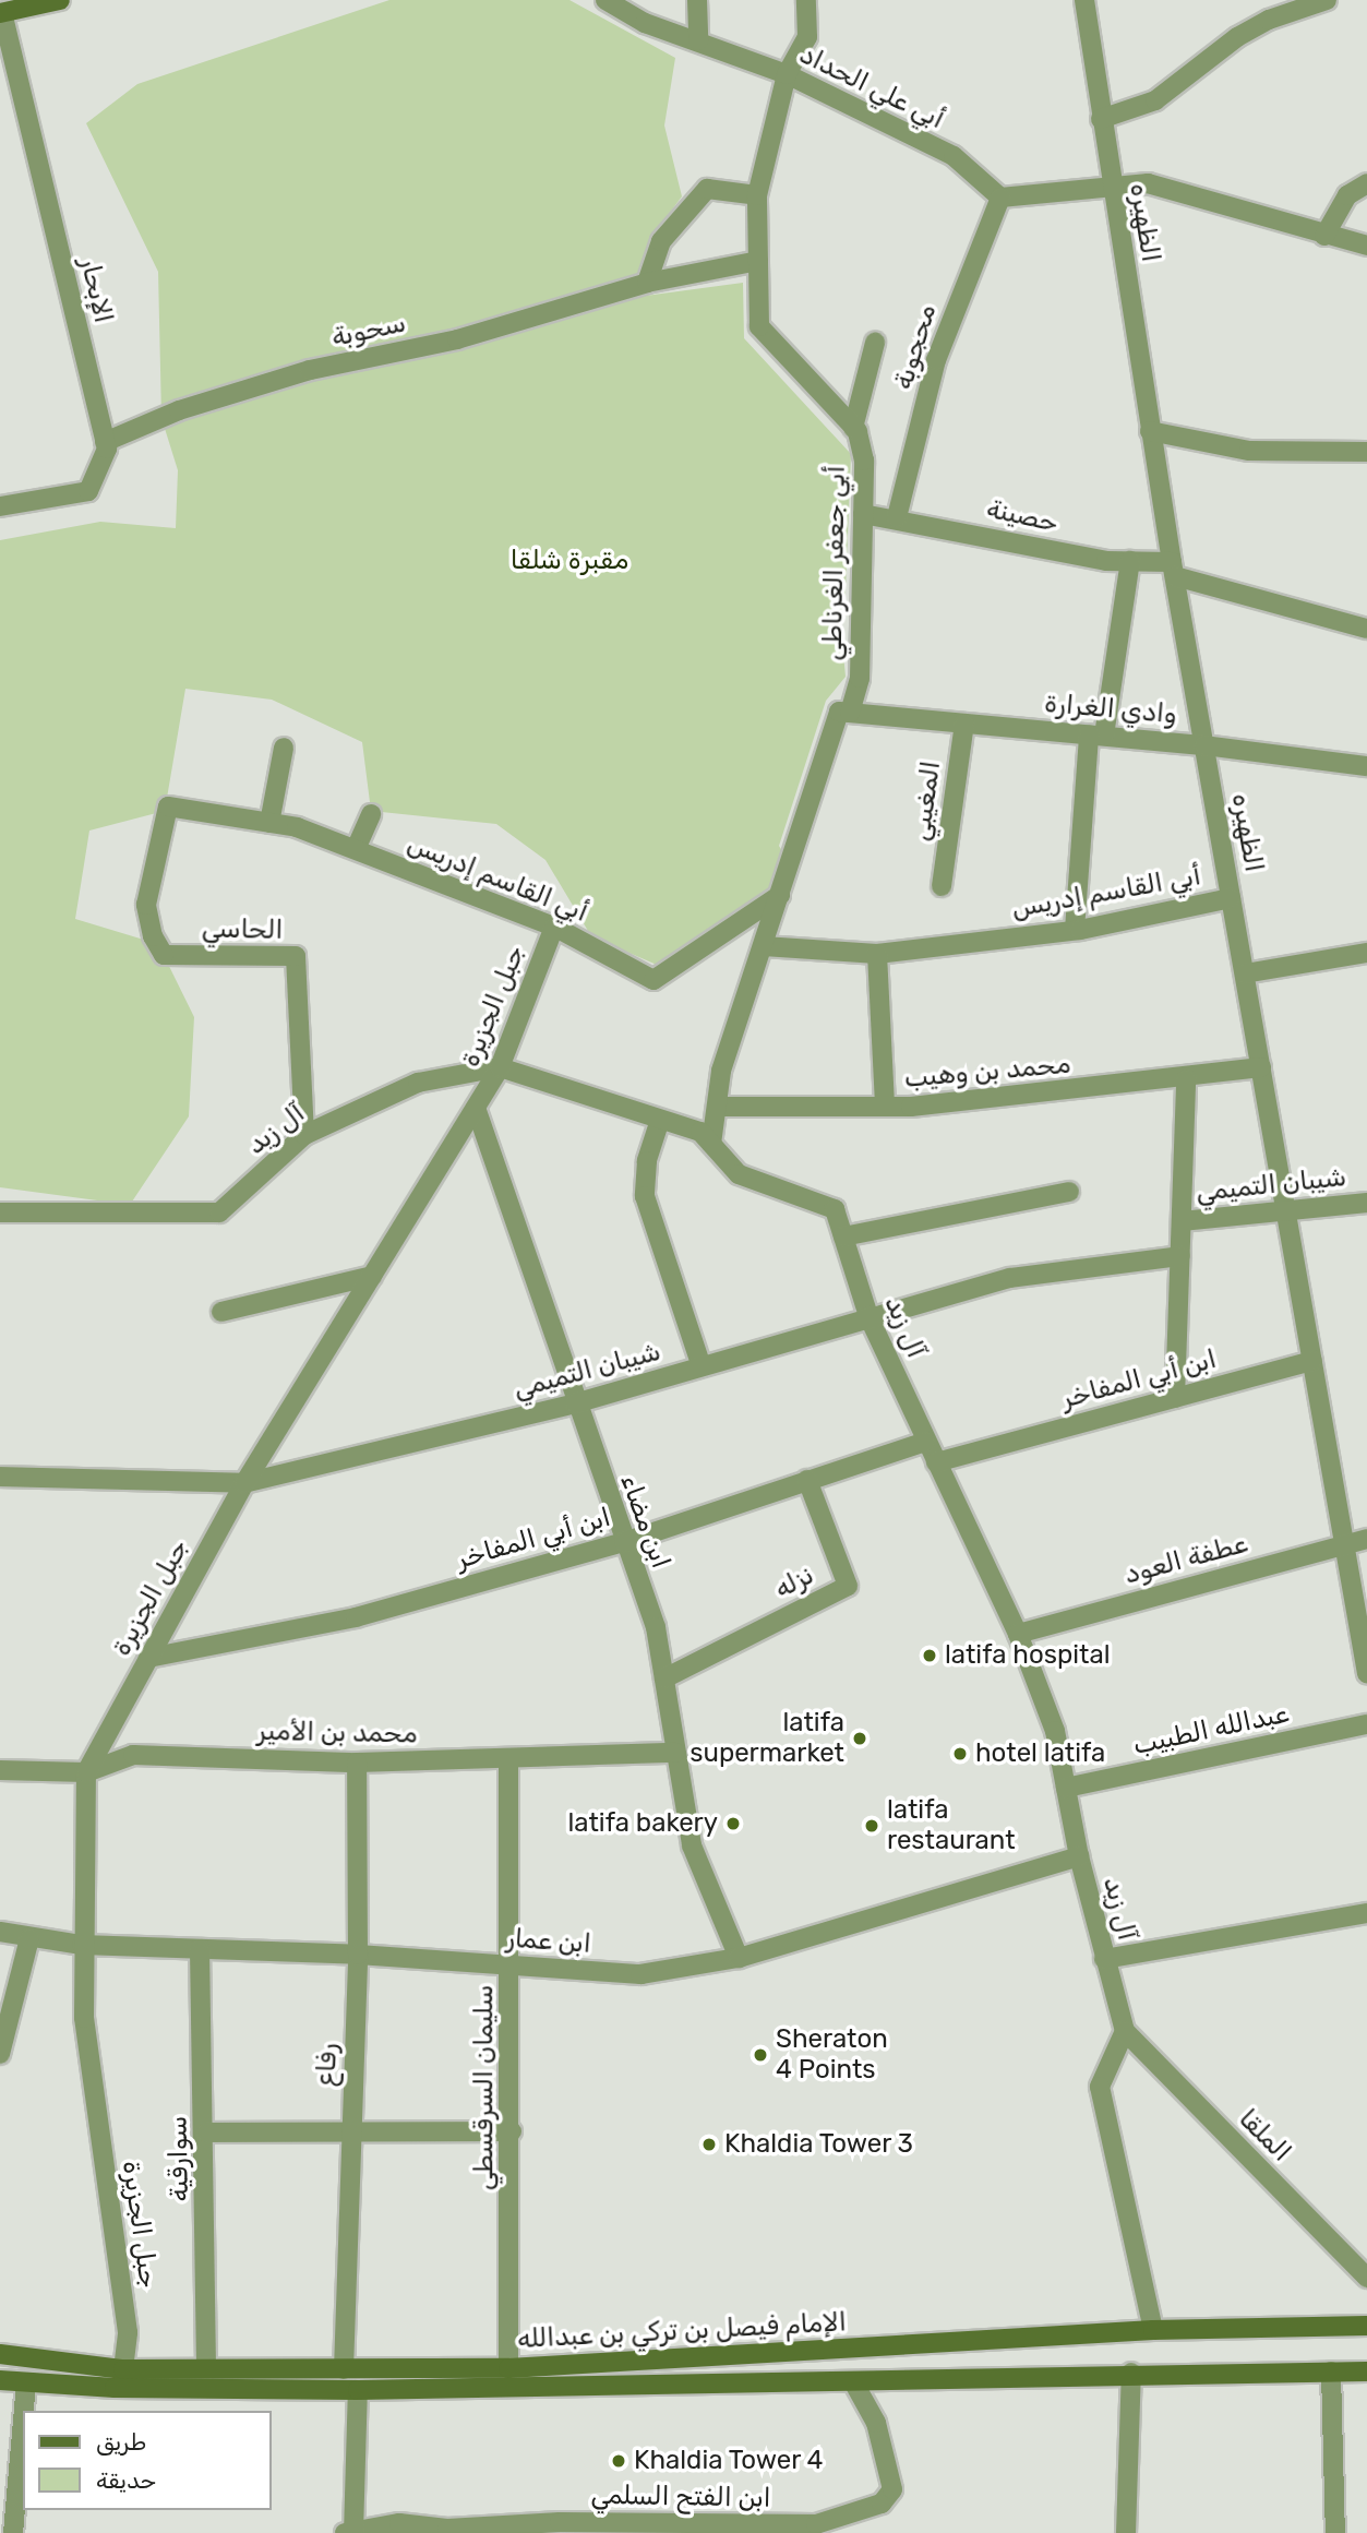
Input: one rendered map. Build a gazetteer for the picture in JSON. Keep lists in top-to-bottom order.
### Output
{
  "streets": {
    "main road": ["الإمام فيصل بن تركي بن عبدالله"],
    "street": [
      "أبي علي الحداد",
      "الظهيره",
      "الإبحار",
      "سحوبة",
      "محجوبة",
      "حصينة",
      "أبي جعفر الغرناطي",
      "وادي الغرارة",
      "المغيبي",
      "أبي القاسم إدريس",
      "الحاسي",
      "جبل الجزيرة",
      "محمد بن وهيب",
      "آل زيد",
      "شيبان التميمي",
      "ابن أبي المفاخر",
      "ابن مضاء",
      "عطفة العود",
      "نزله",
      "عبدالله الطبيب",
      "محمد بن الأمير",
      "ابن عمار",
      "رفاع",
      "سليمان السرقسطي",
      "الملقا",
      "سوارقية",
      "ابن الفتح السلمي"
    ]
  },
  "crossings": [
    ["أبي علي الحداد", "محجوبة"],
    ["أبي علي الحداد", "أبي جعفر الغرناطي"],
    ["الظهيره", "حصينة"],
    ["الظهيره", "وادي الغرارة"],
    ["الظهيره", "أبي القاسم إدريس"],
    ["الظهيره", "محمد بن وهيب"],
    ["الظهيره", "شيبان التميمي"],
    ["الظهيره", "ابن أبي المفاخر"],
    ["الظهيره", "عطفة العود"],
    ["الإبحار", "سحوبة"],
    ["سحوبة", "أبي جعفر الغرناطي"],
    ["محجوبة", "حصينة"],
    ["حصينة", "أبي جعفر الغرناطي"],
    ["أبي جعفر الغرناطي", "وادي الغرارة"],
    ["أبي جعفر الغرناطي", "أبي القاسم إدريس"],
    ["أبي جعفر الغرناطي", "محمد بن وهيب"],
    ["أبي جعفر الغرناطي", "آل زيد"],
    ["وادي الغرارة", "المغيبي"],
    ["أبي القاسم إدريس", "الحاسي"],
    ["أبي القاسم إدريس", "جبل الجزيرة"],
    ["الحاسي", "آل زيد"],
    ["جبل الجزيرة", "آل زيد"],
    ["جبل الجزيرة", "شيبان التميمي"],
    ["جبل الجزيرة", "ابن أبي المفاخر"],
    ["جبل الجزيرة", "ابن مضاء"],
    ["جبل الجزيرة", "محمد بن الأمير"],
    ["جبل الجزيرة", "ابن عمار"],
    ["جبل الجزيرة", "الإمام فيصل بن تركي بن عبدالله"],
    ["آل زيد", "شيبان التميمي"],
    ["آل زيد", "ابن أبي المفاخر"],
    ["آل زيد", "عطفة العود"],
    ["آل زيد", "عبدالله الطبيب"],
    ["آل زيد", "ابن عمار"],
    ["آل زيد", "الملقا"],
    ["شيبان التميمي", "ابن مضاء"],
    ["ابن أبي المفاخر", "ابن مضاء"],
    ["ابن أبي المفاخر", "نزله"],
    ["ابن مضاء", "نزله"],
    ["ابن مضاء", "محمد بن الأمير"],
    ["ابن مضاء", "ابن عمار"],
    ["محمد بن الأمير", "رفاع"],
    ["محمد بن الأمير", "سليمان السرقسطي"],
    ["ابن عمار", "رفاع"],
    ["ابن عمار", "سليمان السرقسطي"],
    ["ابن عمار", "سوارقية"],
    ["رفاع", "الإمام فيصل بن تركي بن عبدالله"],
    ["سليمان السرقسطي", "الإمام فيصل بن تركي بن عبدالله"],
    ["سوارقية", "الإمام فيصل بن تركي بن عبدالله"],
    ["الإمام فيصل بن تركي بن عبدالله", "ابن الفتح السلمي"]
  ],
  "parks": ["مقبرة شلقا"],
  "places": [
    "latifa hospital",
    "latifa supermarket",
    "hotel latifa",
    "latifa bakery",
    "latifa restaurant",
    "Sheraton 4 Points",
    "Khaldia Tower 3",
    "Khaldia Tower 4"
  ],
  "legend": ["طريق", "حديقة"]
}
